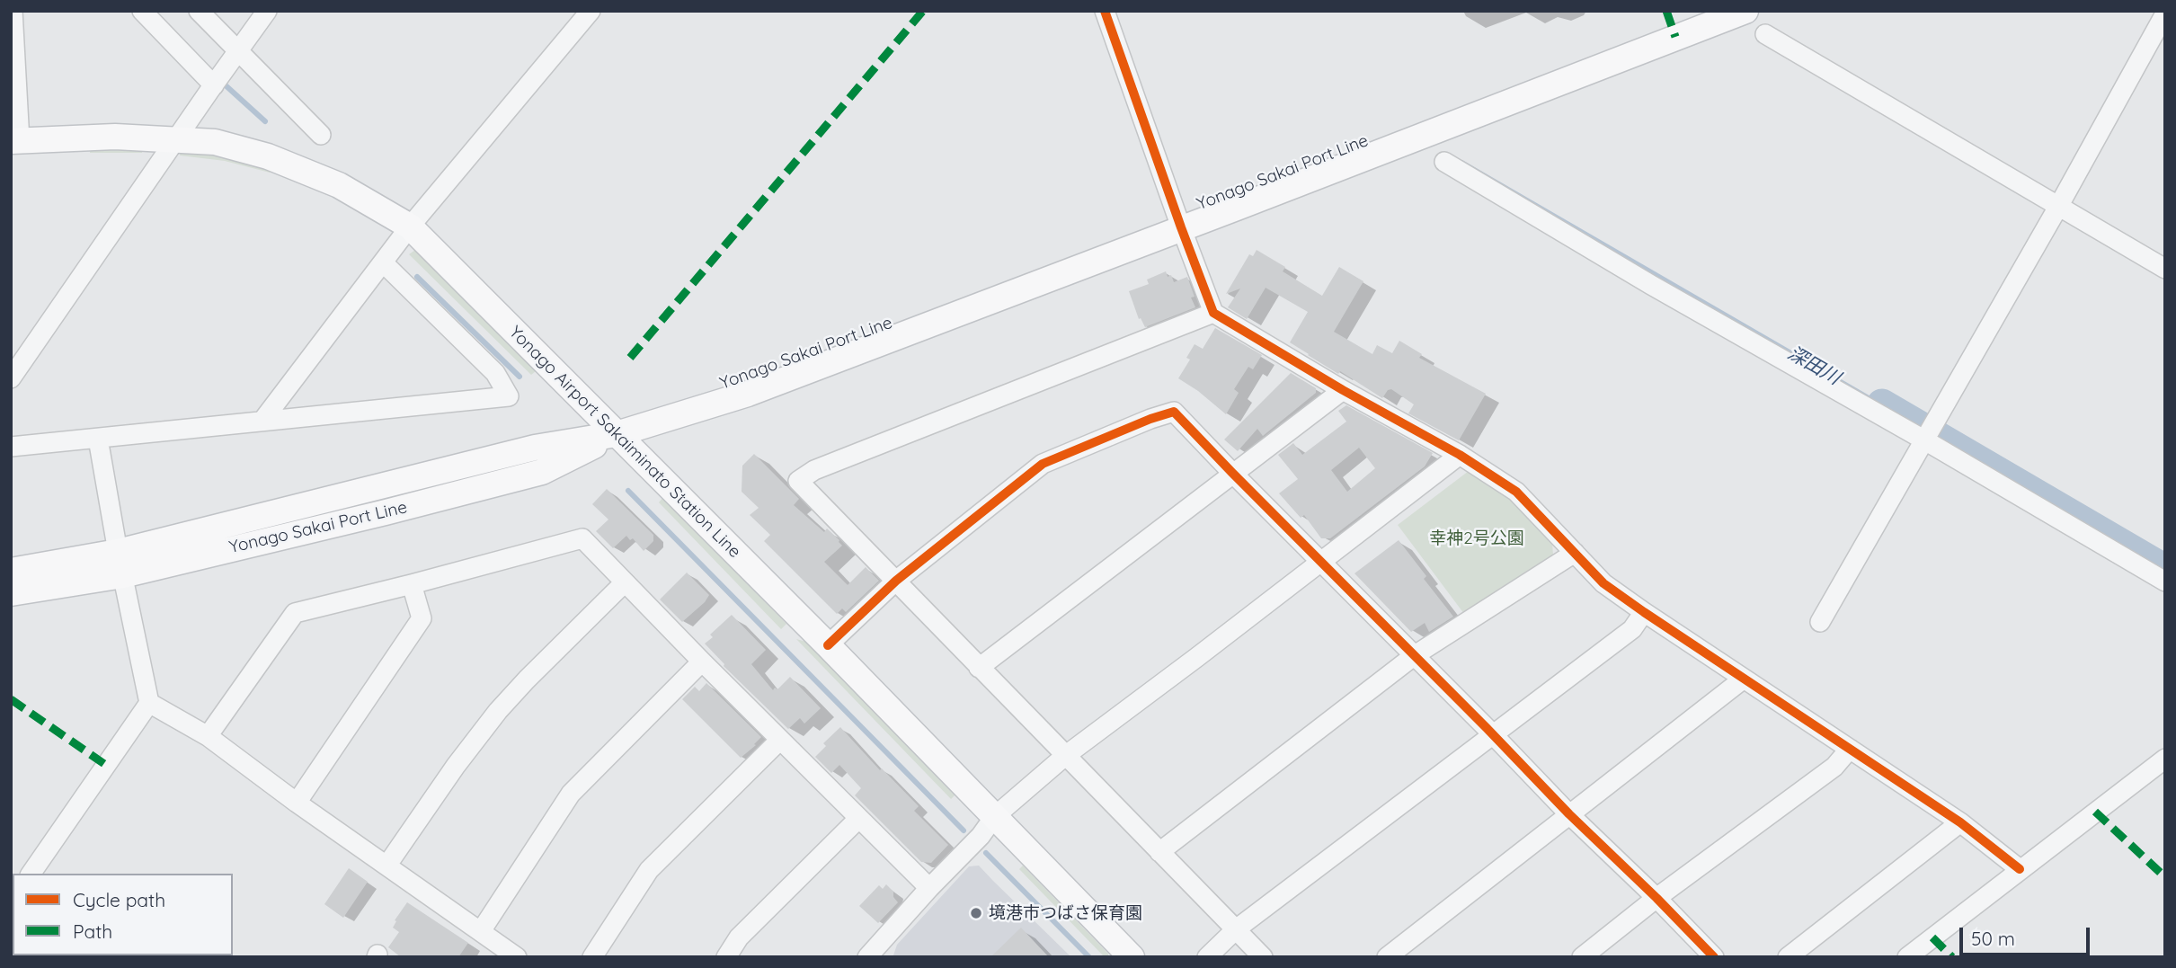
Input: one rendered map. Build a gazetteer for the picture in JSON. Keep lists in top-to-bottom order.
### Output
{
  "streets": {
    "main road": ["Yonago Sakai Port Line", "Yonago Airport Sakaiminato Station Line"]
  },
  "crossings": [
    ["Yonago Sakai Port Line", "Yonago Airport Sakaiminato Station Line"]
  ],
  "water": ["深田川"],
  "parks": ["幸神2号公園"],
  "places": ["境港市つばさ保育園"],
  "legend": ["Cycle path", "Path"],
  "scale_bar": "50 m"
}
